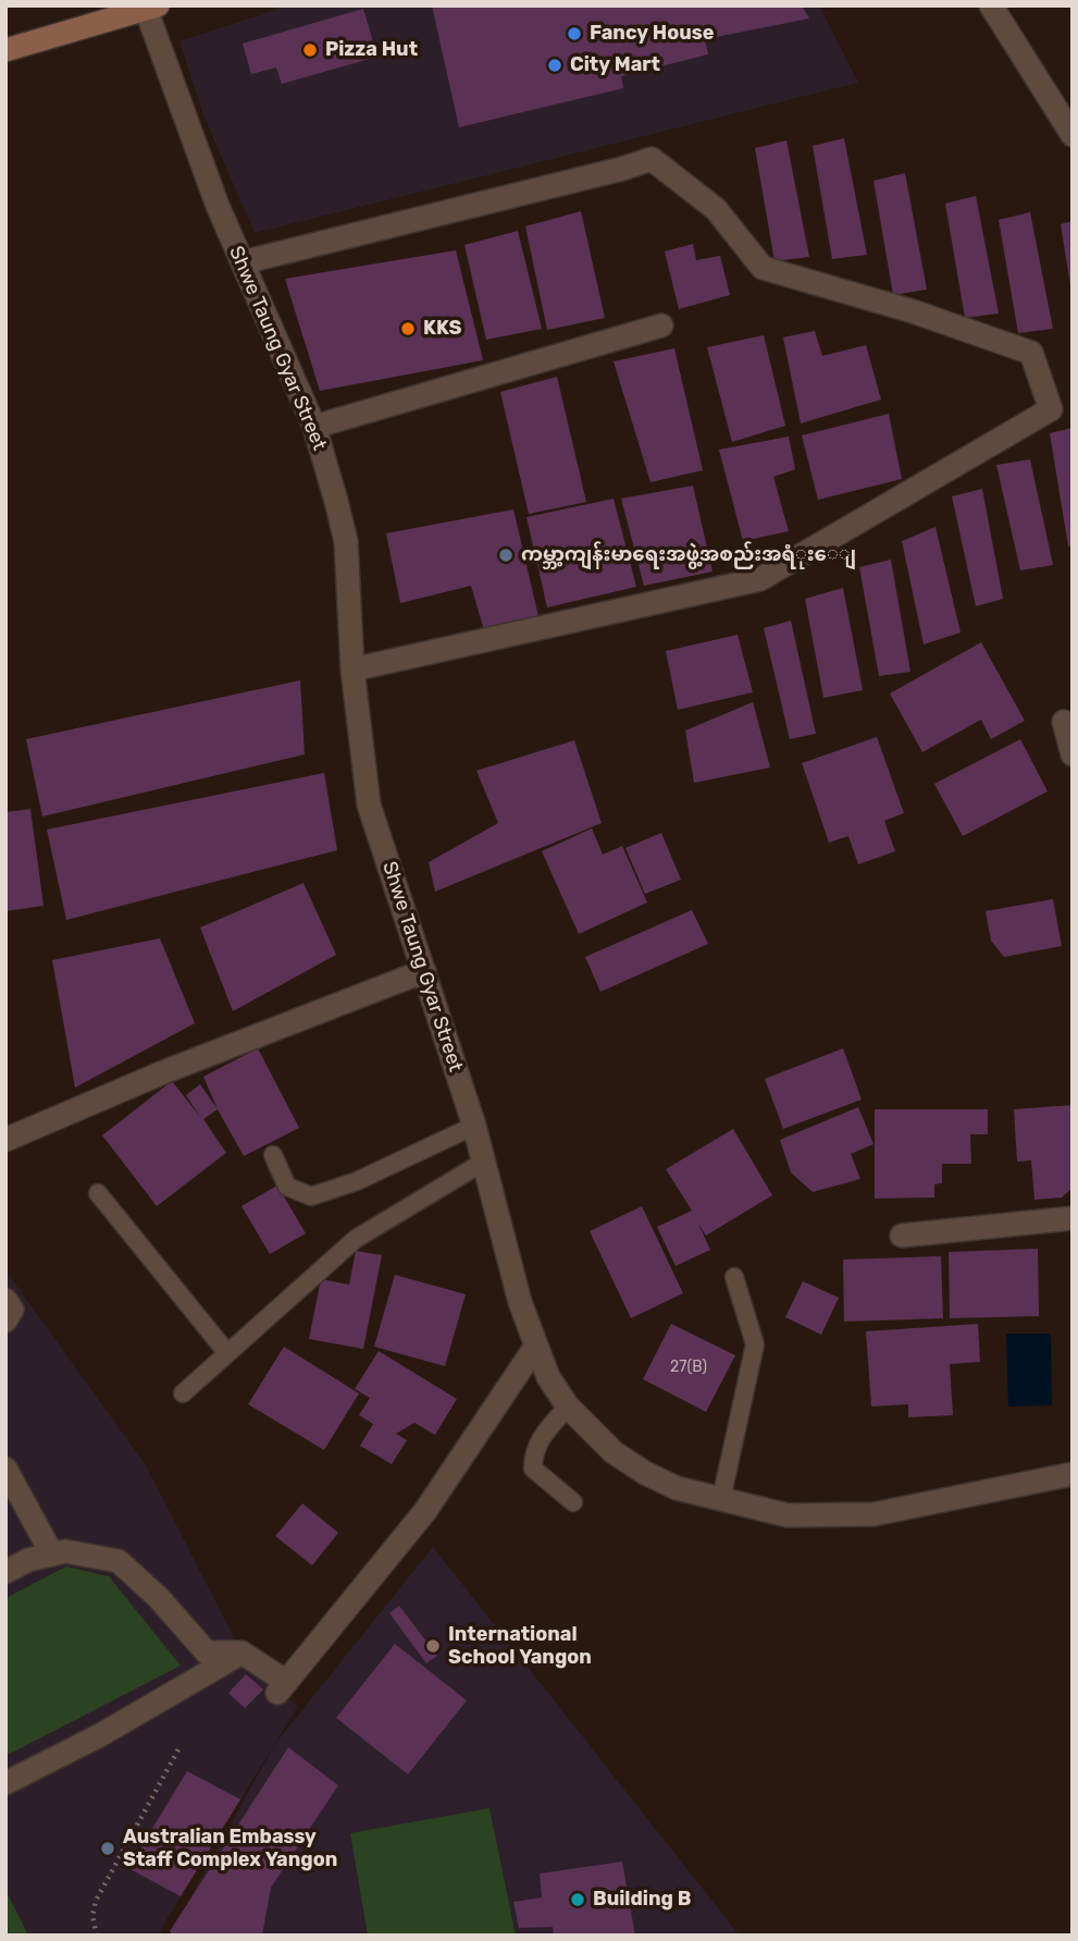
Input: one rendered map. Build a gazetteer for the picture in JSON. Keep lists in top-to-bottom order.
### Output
{
  "streets": {
    "street": ["Shwe Taung Gyar Street"]
  },
  "places": [
    "Fancy House",
    "Pizza Hut",
    "City Mart",
    "KKS",
    "ကမ္ဘာ့ကျန်းမာရေးအဖွဲ့အစည်းအရံုးေျ",
    "International School Yangon",
    "Australian Embassy Staff Complex Yangon",
    "Building B"
  ],
  "house_numbers": ["27(B)"]
}
